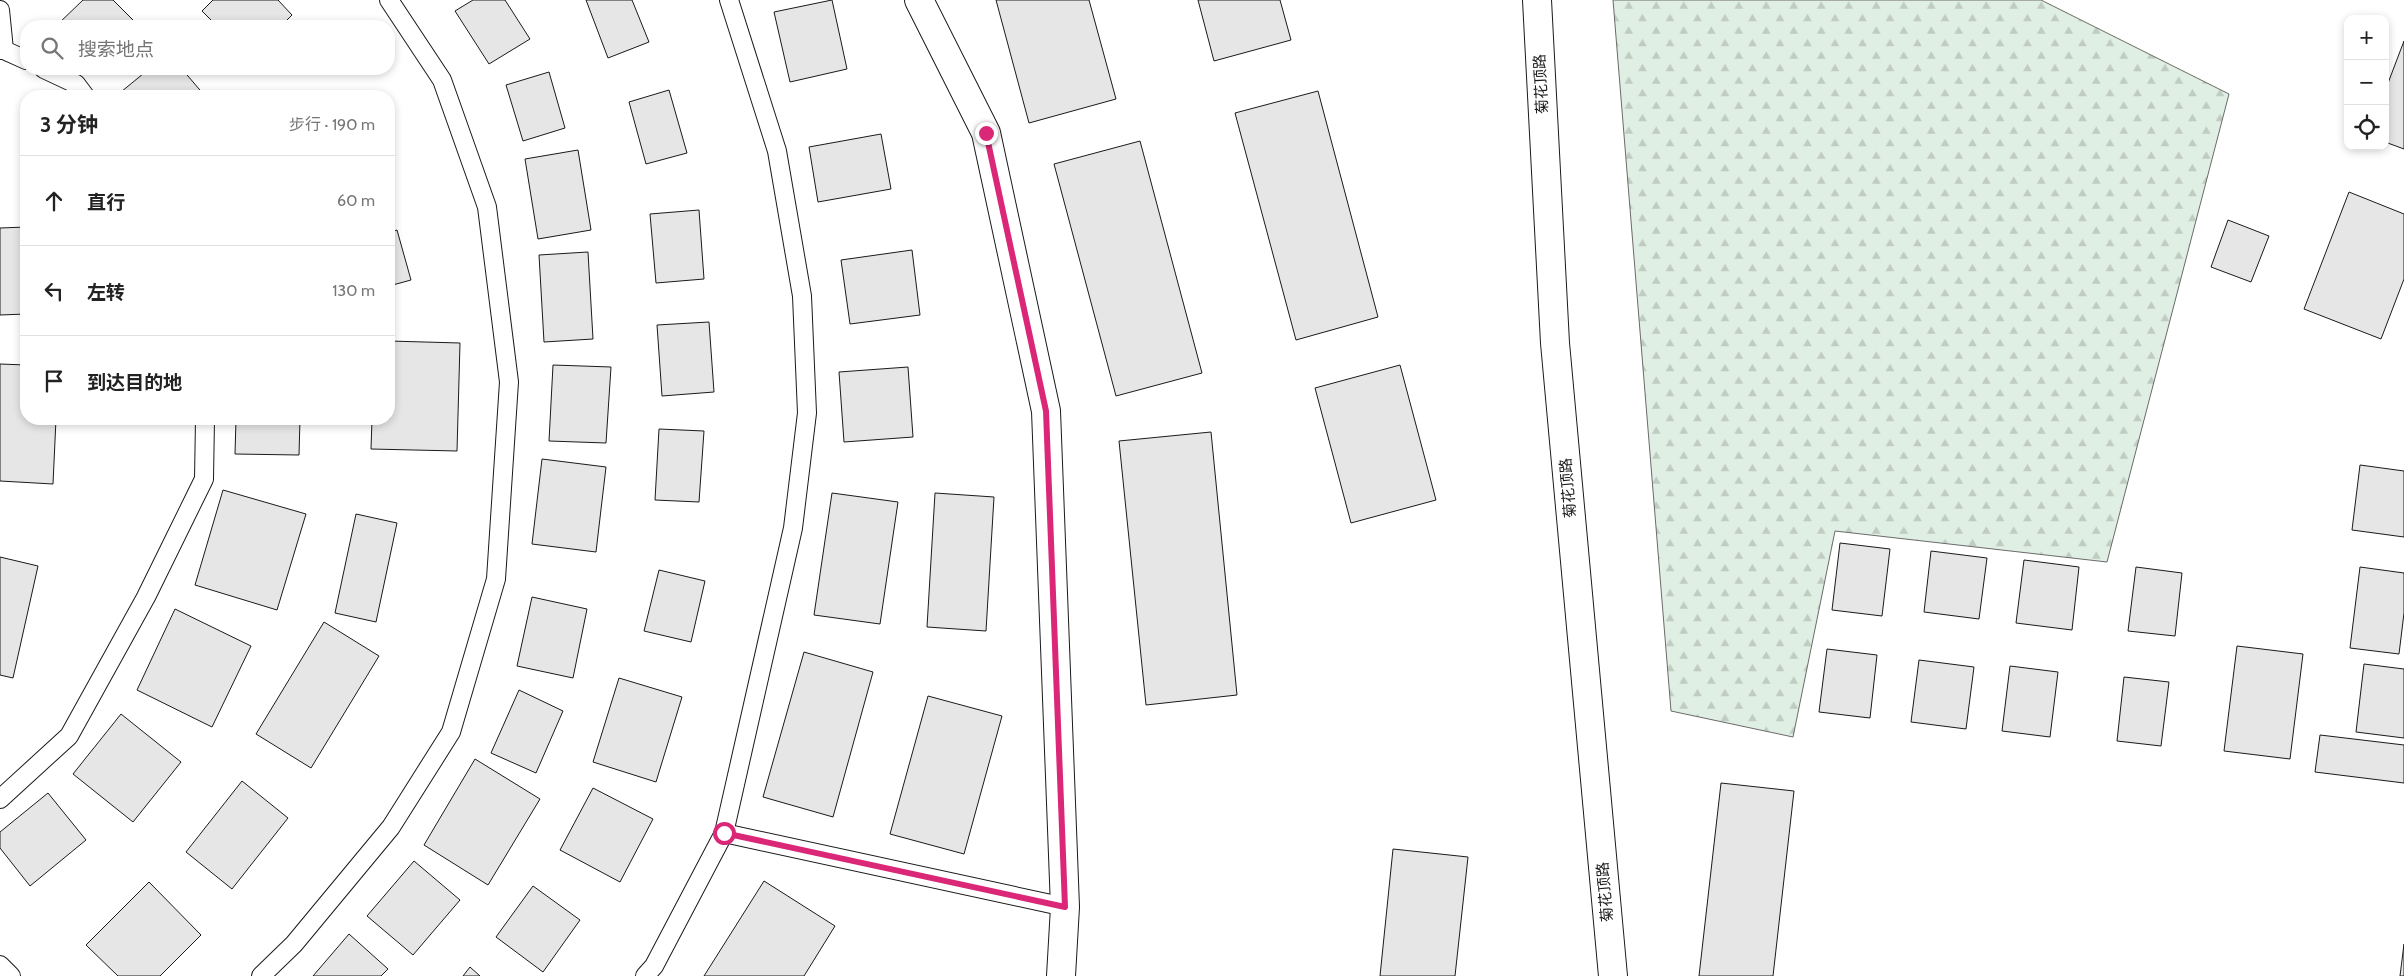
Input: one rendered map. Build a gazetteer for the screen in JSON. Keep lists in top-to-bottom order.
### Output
{
  "streets": {
    "street": ["菊花顶路"]
  },
  "page": {
    "map_buttons": ["+", "−"],
    "search": "搜索地点",
    "heading": ["3 分钟", "步行 · 190 m"],
    "list": [
      ["直行", "60 m"],
      ["左转", "130 m"],
      "到达目的地"
    ]
  }
}
